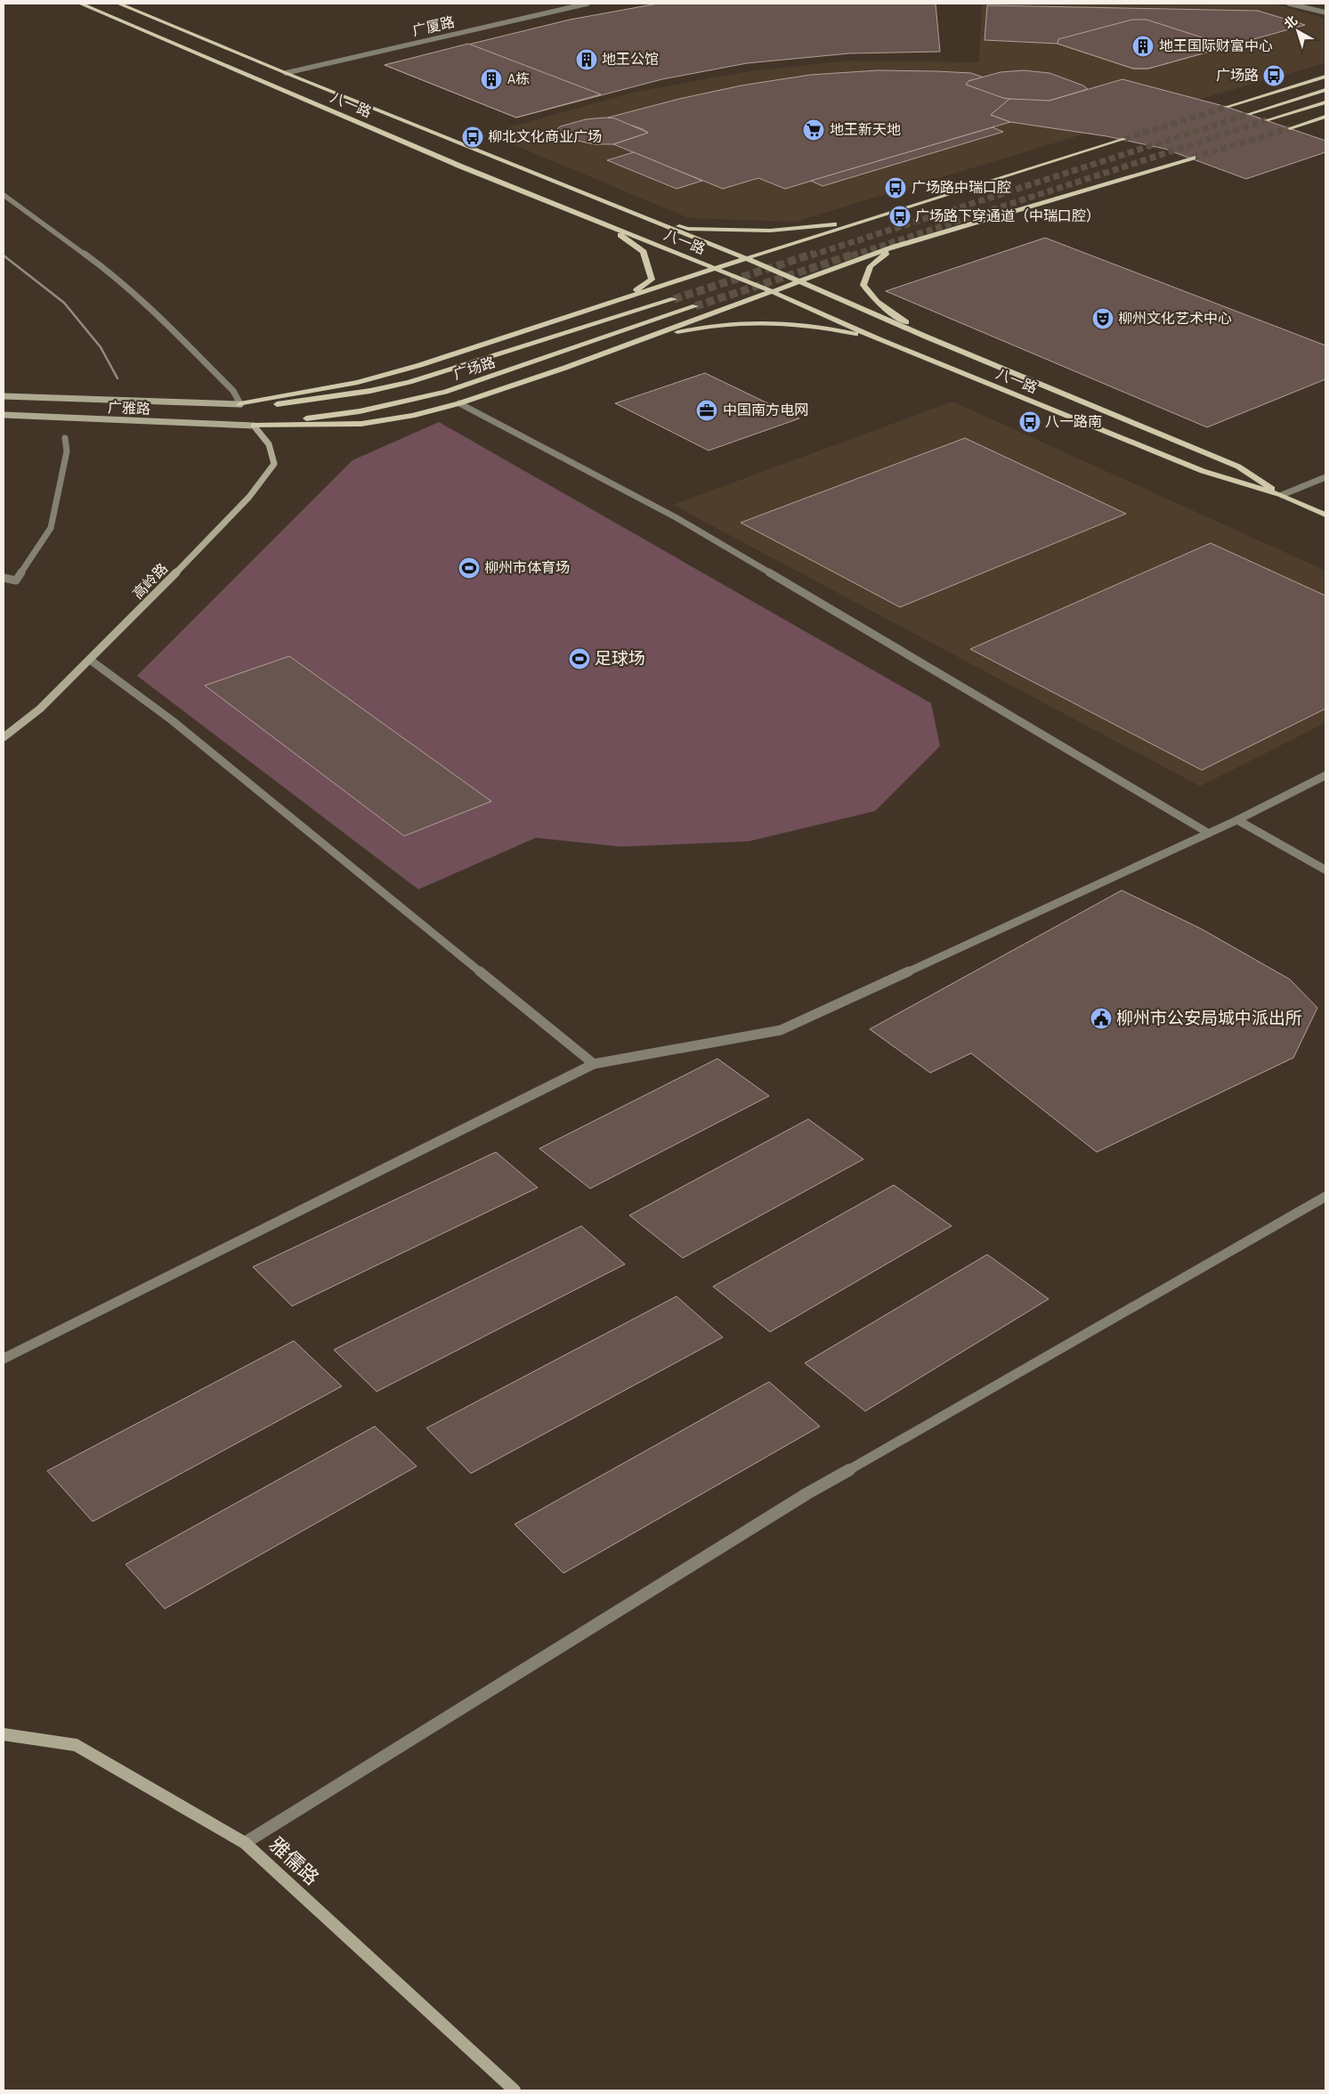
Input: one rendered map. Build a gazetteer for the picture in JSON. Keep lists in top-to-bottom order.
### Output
{
  "streets": {
    "main road": ["八一路", "广场路"],
    "street": [
      "广厦路",
      "广雅路",
      "高岭路",
      "雅儒路"
    ]
  },
  "crossings": [
    ["广厦路", "八一路"],
    ["广场路", "广雅路"],
    ["广场路", "高岭路"],
    ["广雅路", "高岭路"]
  ],
  "places": {
    "building": ["地王国际财富中心", "地王公馆", "A栋"],
    "bus stop": [
      "广场路",
      "柳北文化商业广场",
      "广场路中瑞口腔",
      "广场路下穿通道（中瑞口腔）",
      "八一路南"
    ],
    "supermarket": ["地王新天地"],
    "theatre": ["柳州文化艺术中心"],
    "office": ["中国南方电网"],
    "sports": ["柳州市体育场", "足球场"],
    "public building": ["柳州市公安局城中派出所"]
  },
  "north": "top left"
}
